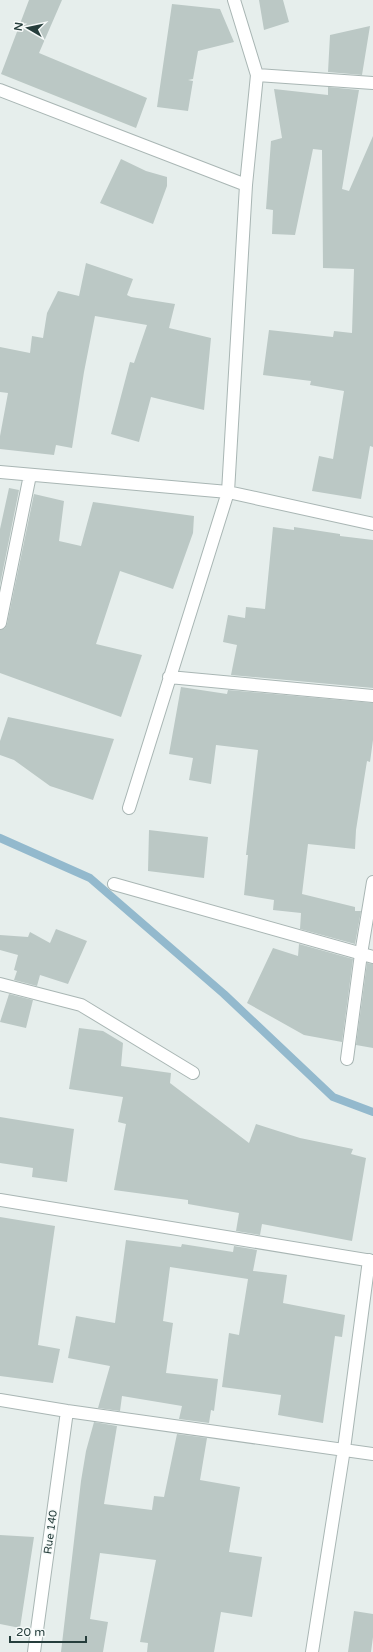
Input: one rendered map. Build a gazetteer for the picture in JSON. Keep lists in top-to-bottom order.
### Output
{
  "streets": {
    "street": ["Rue 140"]
  },
  "scale_bar": "20 m",
  "north": "left"
}
